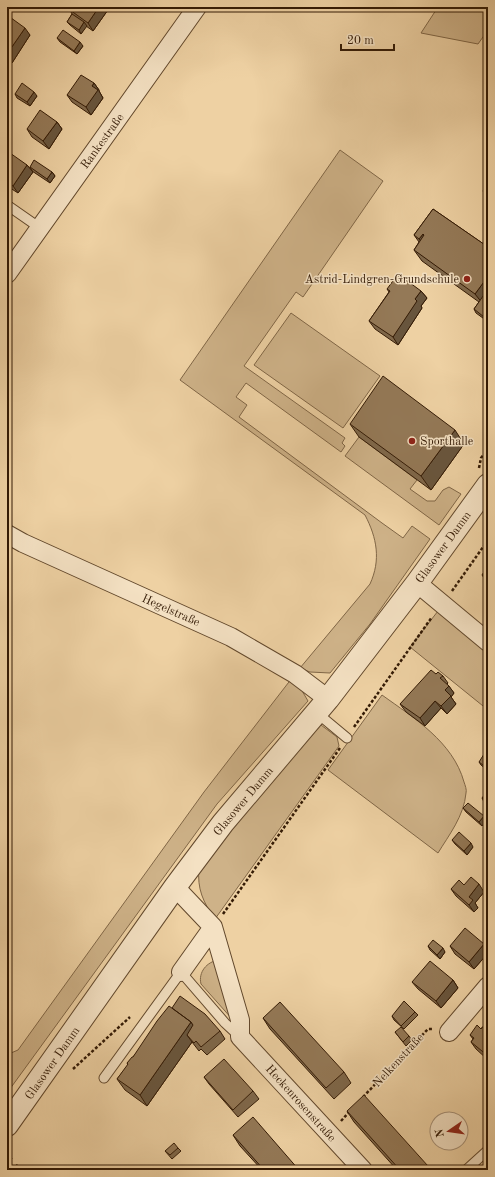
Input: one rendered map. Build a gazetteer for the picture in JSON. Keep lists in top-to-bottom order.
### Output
{
  "streets": {
    "street": [
      "Rankestraße",
      "Glasower Damm",
      "Hegelstraße",
      "Heckenrosenstraße"
    ],
    "path": ["Nelkenstraße"]
  },
  "crossings": [
    ["Glasower Damm", "Hegelstraße"]
  ],
  "places": ["Astrid-Lindgren-Grundschule", "Sporthalle"],
  "scale_bar": "20 m",
  "north": "left"
}
